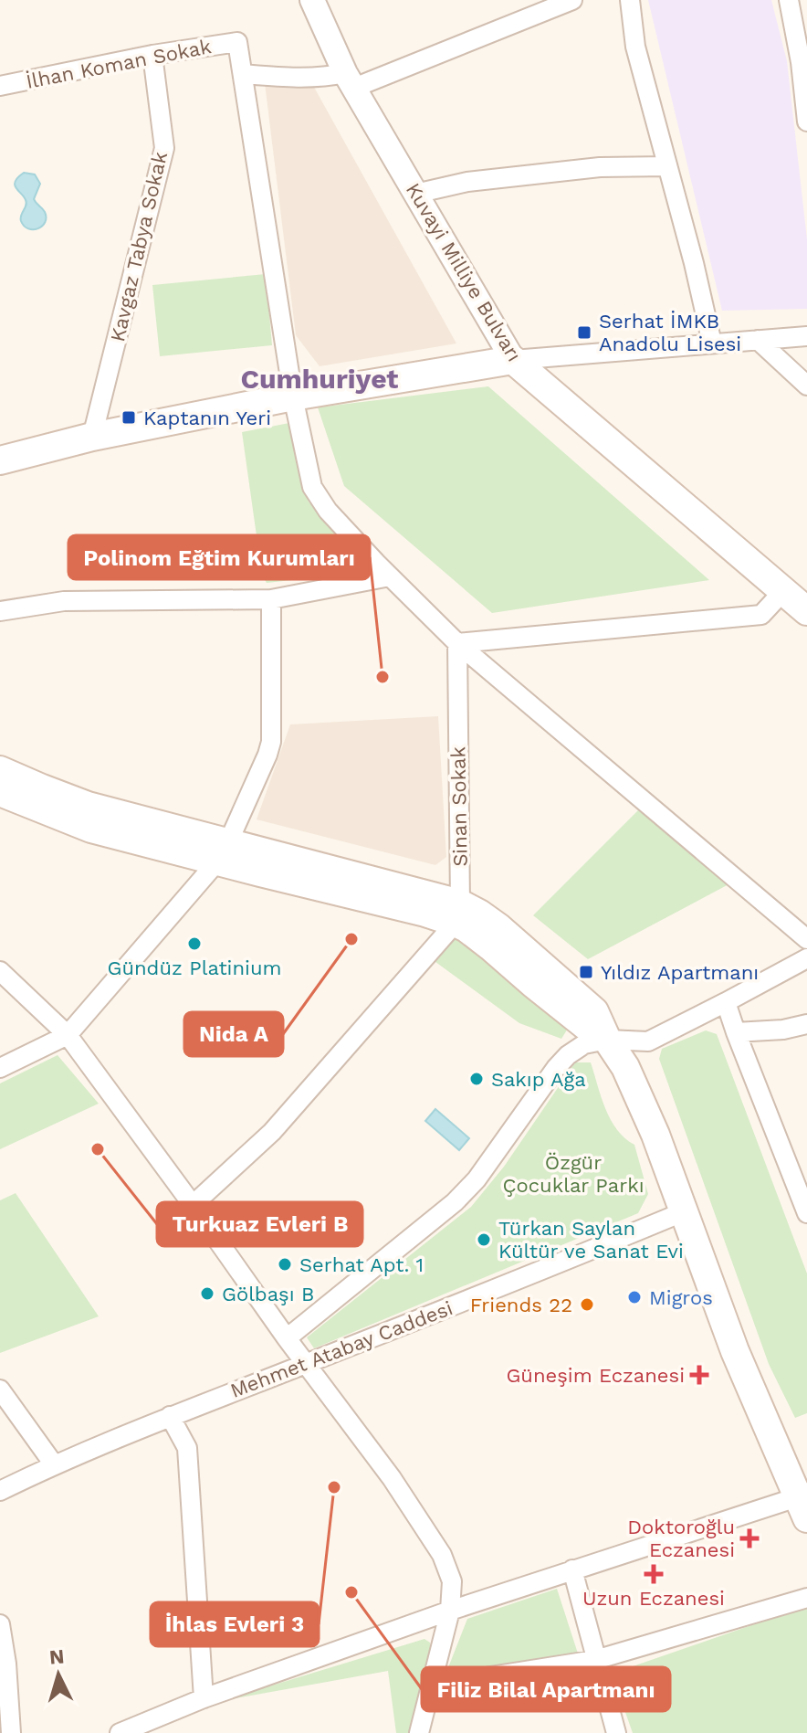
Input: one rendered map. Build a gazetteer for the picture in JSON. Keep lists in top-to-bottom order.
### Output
{
  "streets": {
    "main road": ["Kuvayi Milliye Bulvarı"],
    "street": [
      "İlhan Koman Sokak",
      "Kavgaz Tabya Sokak",
      "Sinan Sokak",
      "Mehmet Atabay Caddesi"
    ]
  },
  "crossings": [
    ["İlhan Koman Sokak", "Kavgaz Tabya Sokak"]
  ],
  "districts": ["Cumhuriyet"],
  "parks": ["Özgür Çocuklar Parkı"],
  "places": {
    "transit": ["Serhat İMKB Anadolu Lisesi", "Kaptanın Yeri", "Yıldız Apartmanı"],
    "other": [
      "Polinom Eğtim Kurumları",
      "Nida A",
      "Gündüz Platinium",
      "Sakıp Ağa",
      "Turkuaz Evleri B",
      "Türkan Saylan Kültür ve Sanat Evi",
      "Serhat Apt. 1",
      "Gölbaşı B",
      "Migros",
      "Friends 22",
      "İhlas Evleri 3",
      "Filiz Bilal Apartmanı"
    ],
    "health": ["Güneşim Eczanesi", "Doktoroğlu Eczanesi", "Uzun Eczanesi"]
  },
  "north": "top"
}
